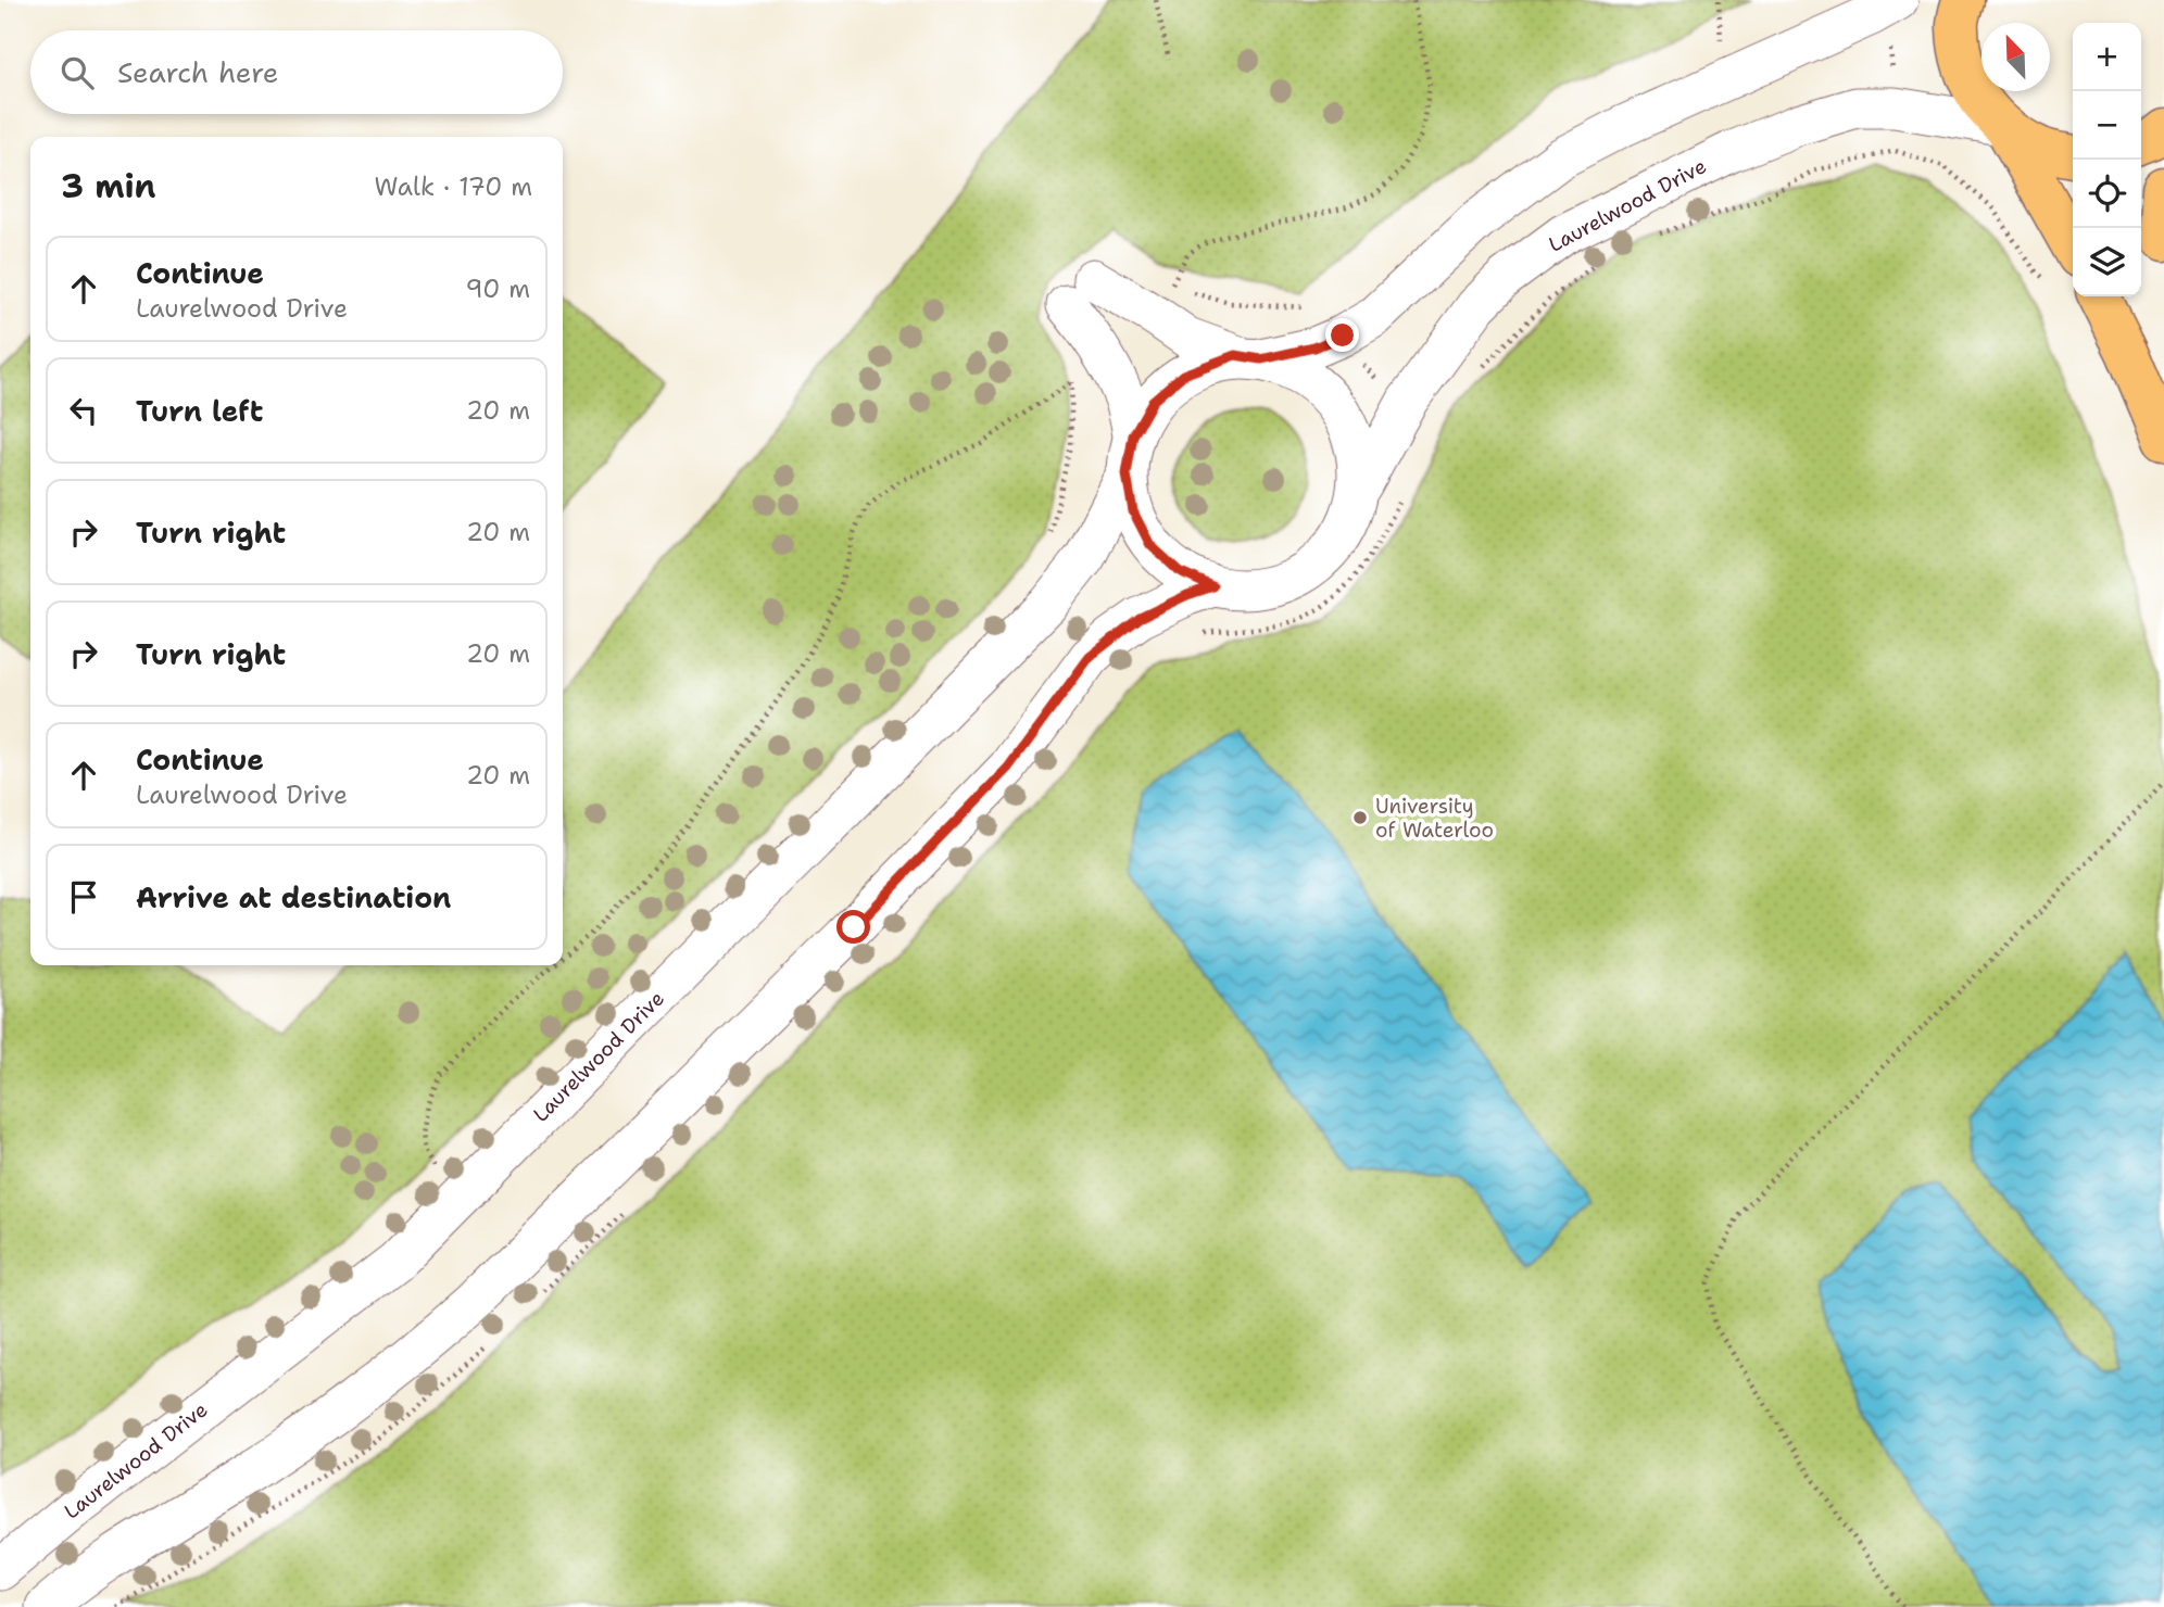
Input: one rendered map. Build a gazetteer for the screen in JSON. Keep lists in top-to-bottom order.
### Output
{
  "streets": {
    "street": ["Laurelwood Drive"]
  },
  "places": ["University of Waterloo"],
  "north": "top left",
  "page": {
    "map_buttons": ["+", "−"],
    "search": "Search here",
    "heading": ["3 min", "Walk · 170 m"],
    "list": [
      ["Continue", "Laurelwood Drive", "90 m"],
      ["Turn left", "20 m"],
      ["Turn right", "20 m"],
      ["Turn right", "20 m"],
      ["Continue", "Laurelwood Drive", "20 m"],
      "Arrive at destination"
    ]
  }
}
